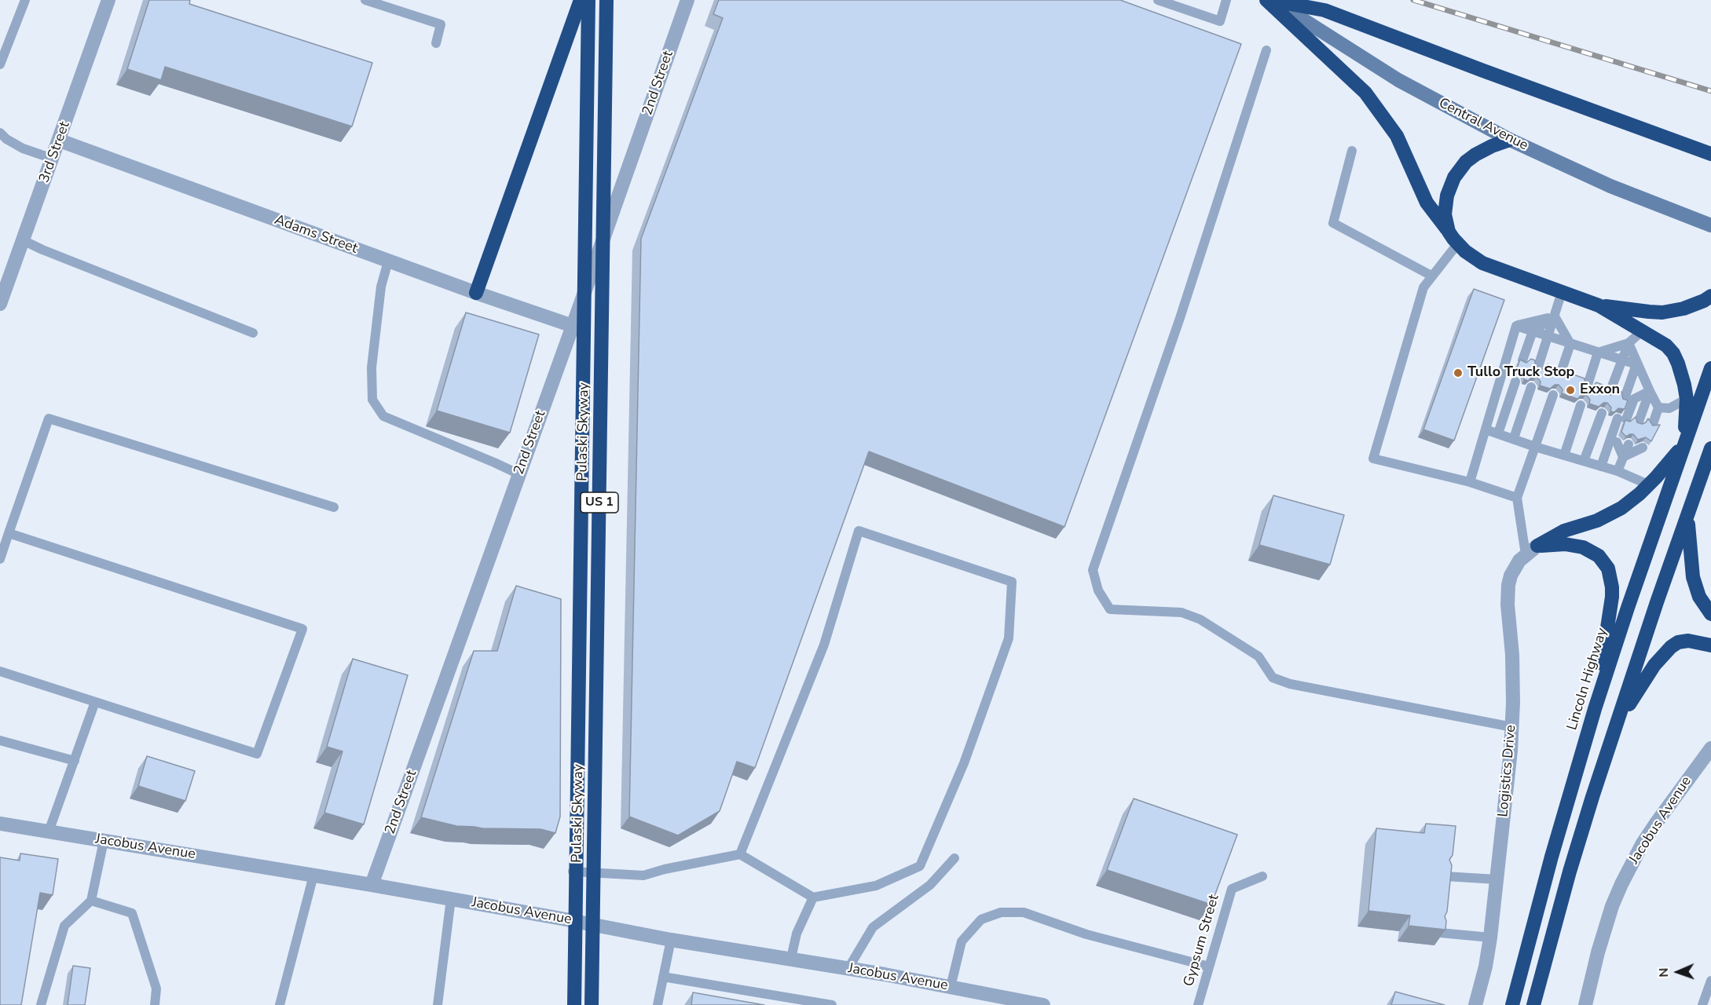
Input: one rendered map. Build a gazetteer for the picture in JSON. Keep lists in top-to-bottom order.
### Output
{
  "streets": {
    "highway": ["Pulaski Skyway", "US 1", "Lincoln Highway"],
    "main road": ["Central Avenue"],
    "street": [
      "2nd Street",
      "3rd Street",
      "Adams Street",
      "Logistics Drive",
      "Jacobus Avenue"
    ],
    "lane": ["Gypsum Street"]
  },
  "crossings": [
    ["2nd Street", "Adams Street"],
    ["2nd Street", "Jacobus Avenue"],
    ["3rd Street", "Adams Street"]
  ],
  "places": ["Tullo Truck Stop", "Exxon"],
  "north": "left"
}
